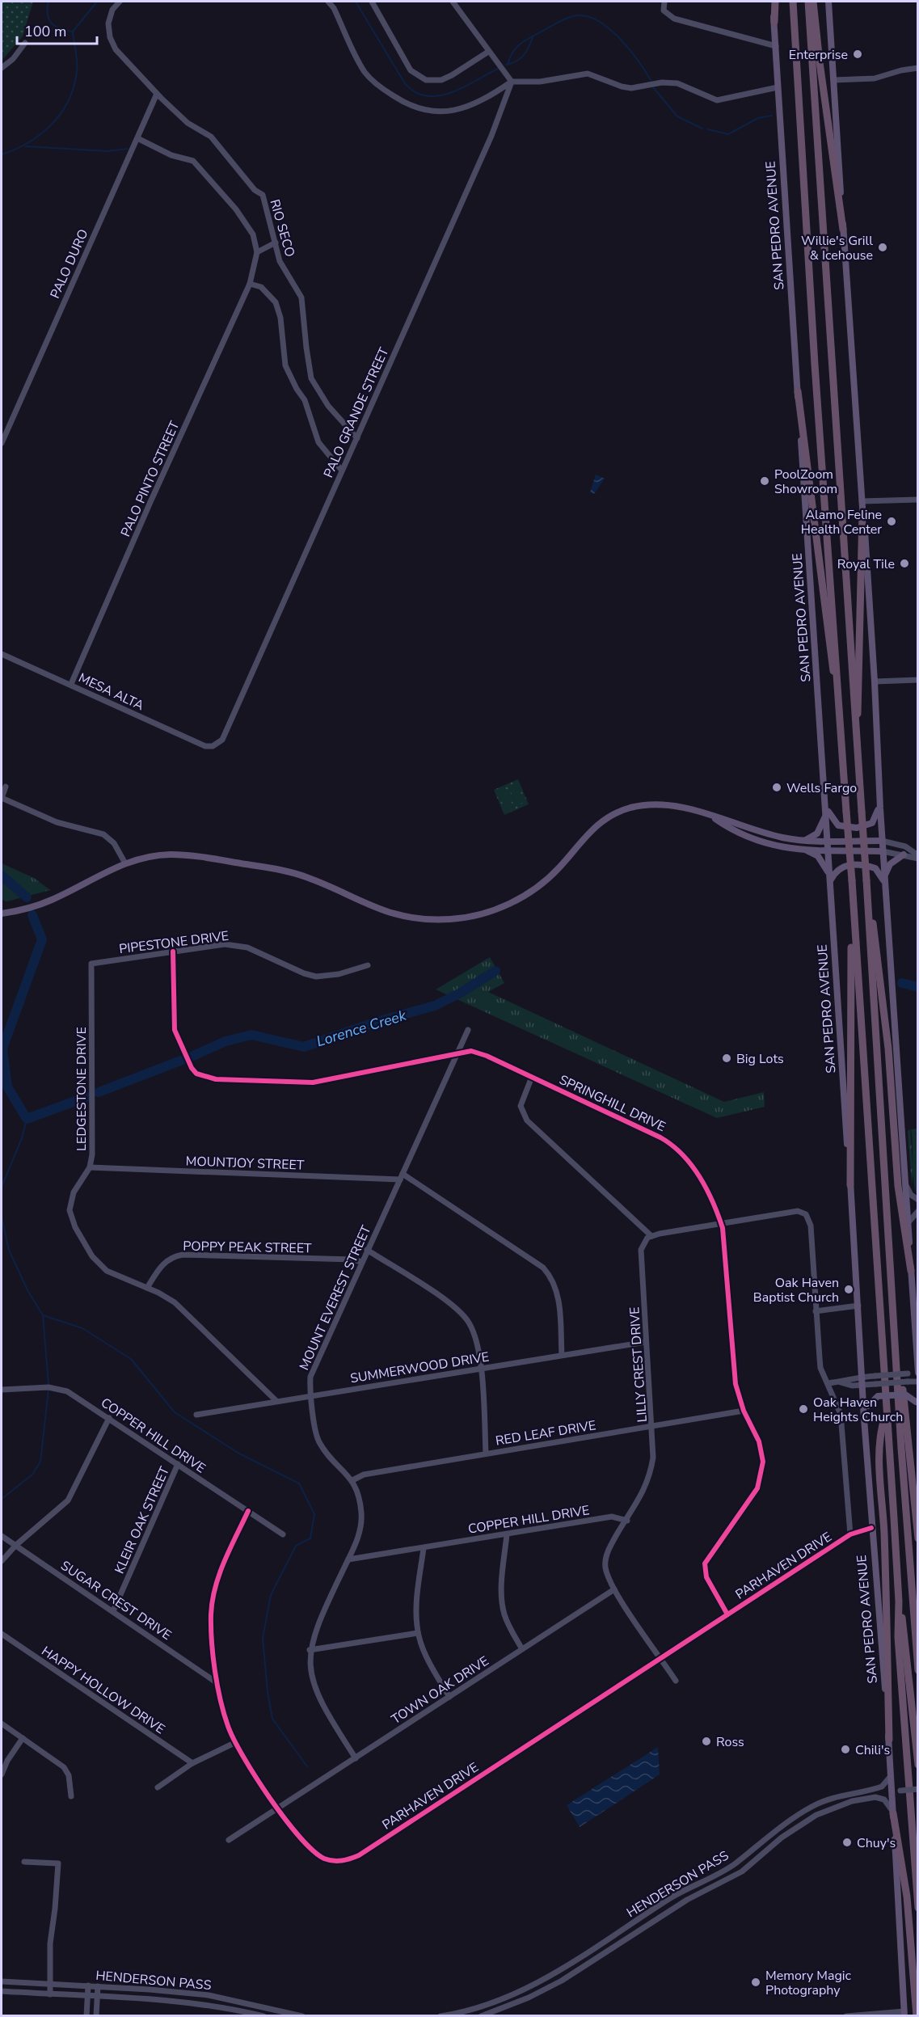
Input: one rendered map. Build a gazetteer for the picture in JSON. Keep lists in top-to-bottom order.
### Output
{
  "streets": {
    "main road": ["SAN PEDRO AVENUE"],
    "street": [
      "RIO SECO",
      "PALO DURO",
      "PALO GRANDE STREET",
      "PALO PINTO STREET",
      "MESA ALTA",
      "PIPESTONE DRIVE",
      "LEDGESTONE DRIVE",
      "SPRINGHILL DRIVE",
      "MOUNTJOY STREET",
      "POPPY PEAK STREET",
      "MOUNT EVEREST STREET",
      "LILLY CREST DRIVE",
      "SUMMERWOOD DRIVE",
      "RED LEAF DRIVE",
      "COPPER HILL DRIVE",
      "KLEIR OAK STREET",
      "PARHAVEN DRIVE",
      "SUGAR CREST DRIVE",
      "HAPPY HOLLOW DRIVE",
      "TOWN OAK DRIVE",
      "HENDERSON PASS"
    ]
  },
  "crossings": [
    ["SAN PEDRO AVENUE", "PARHAVEN DRIVE"],
    ["SAN PEDRO AVENUE", "HENDERSON PASS"],
    ["RIO SECO", "PALO DURO"],
    ["RIO SECO", "PALO GRANDE STREET"],
    ["PALO GRANDE STREET", "MESA ALTA"],
    ["PALO PINTO STREET", "MESA ALTA"],
    ["PIPESTONE DRIVE", "LEDGESTONE DRIVE"],
    ["PIPESTONE DRIVE", "SPRINGHILL DRIVE"],
    ["LEDGESTONE DRIVE", "MOUNTJOY STREET"],
    ["LEDGESTONE DRIVE", "POPPY PEAK STREET"],
    ["LEDGESTONE DRIVE", "SUMMERWOOD DRIVE"],
    ["SPRINGHILL DRIVE", "MOUNT EVEREST STREET"],
    ["SPRINGHILL DRIVE", "RED LEAF DRIVE"],
    ["SPRINGHILL DRIVE", "PARHAVEN DRIVE"],
    ["MOUNTJOY STREET", "MOUNT EVEREST STREET"],
    ["POPPY PEAK STREET", "MOUNT EVEREST STREET"],
    ["MOUNT EVEREST STREET", "SUMMERWOOD DRIVE"],
    ["MOUNT EVEREST STREET", "RED LEAF DRIVE"],
    ["MOUNT EVEREST STREET", "COPPER HILL DRIVE"],
    ["MOUNT EVEREST STREET", "TOWN OAK DRIVE"],
    ["LILLY CREST DRIVE", "SUMMERWOOD DRIVE"],
    ["LILLY CREST DRIVE", "RED LEAF DRIVE"],
    ["LILLY CREST DRIVE", "COPPER HILL DRIVE"],
    ["LILLY CREST DRIVE", "PARHAVEN DRIVE"],
    ["LILLY CREST DRIVE", "TOWN OAK DRIVE"],
    ["COPPER HILL DRIVE", "KLEIR OAK STREET"],
    ["COPPER HILL DRIVE", "PARHAVEN DRIVE"],
    ["KLEIR OAK STREET", "SUGAR CREST DRIVE"],
    ["PARHAVEN DRIVE", "SUGAR CREST DRIVE"],
    ["PARHAVEN DRIVE", "TOWN OAK DRIVE"]
  ],
  "water": ["Lorence Creek"],
  "places": [
    "Enterprise",
    "Willie's Grill & Icehouse",
    "PoolZoom Showroom",
    "Alamo Feline Health Center",
    "Royal Tile",
    "Wells Fargo",
    "Big Lots",
    "Oak Haven Baptist Church",
    "Oak Haven Heights Church",
    "Ross",
    "Chili's",
    "Chuy's",
    "Memory Magic Photography"
  ],
  "scale_bar": "100 m"
}
